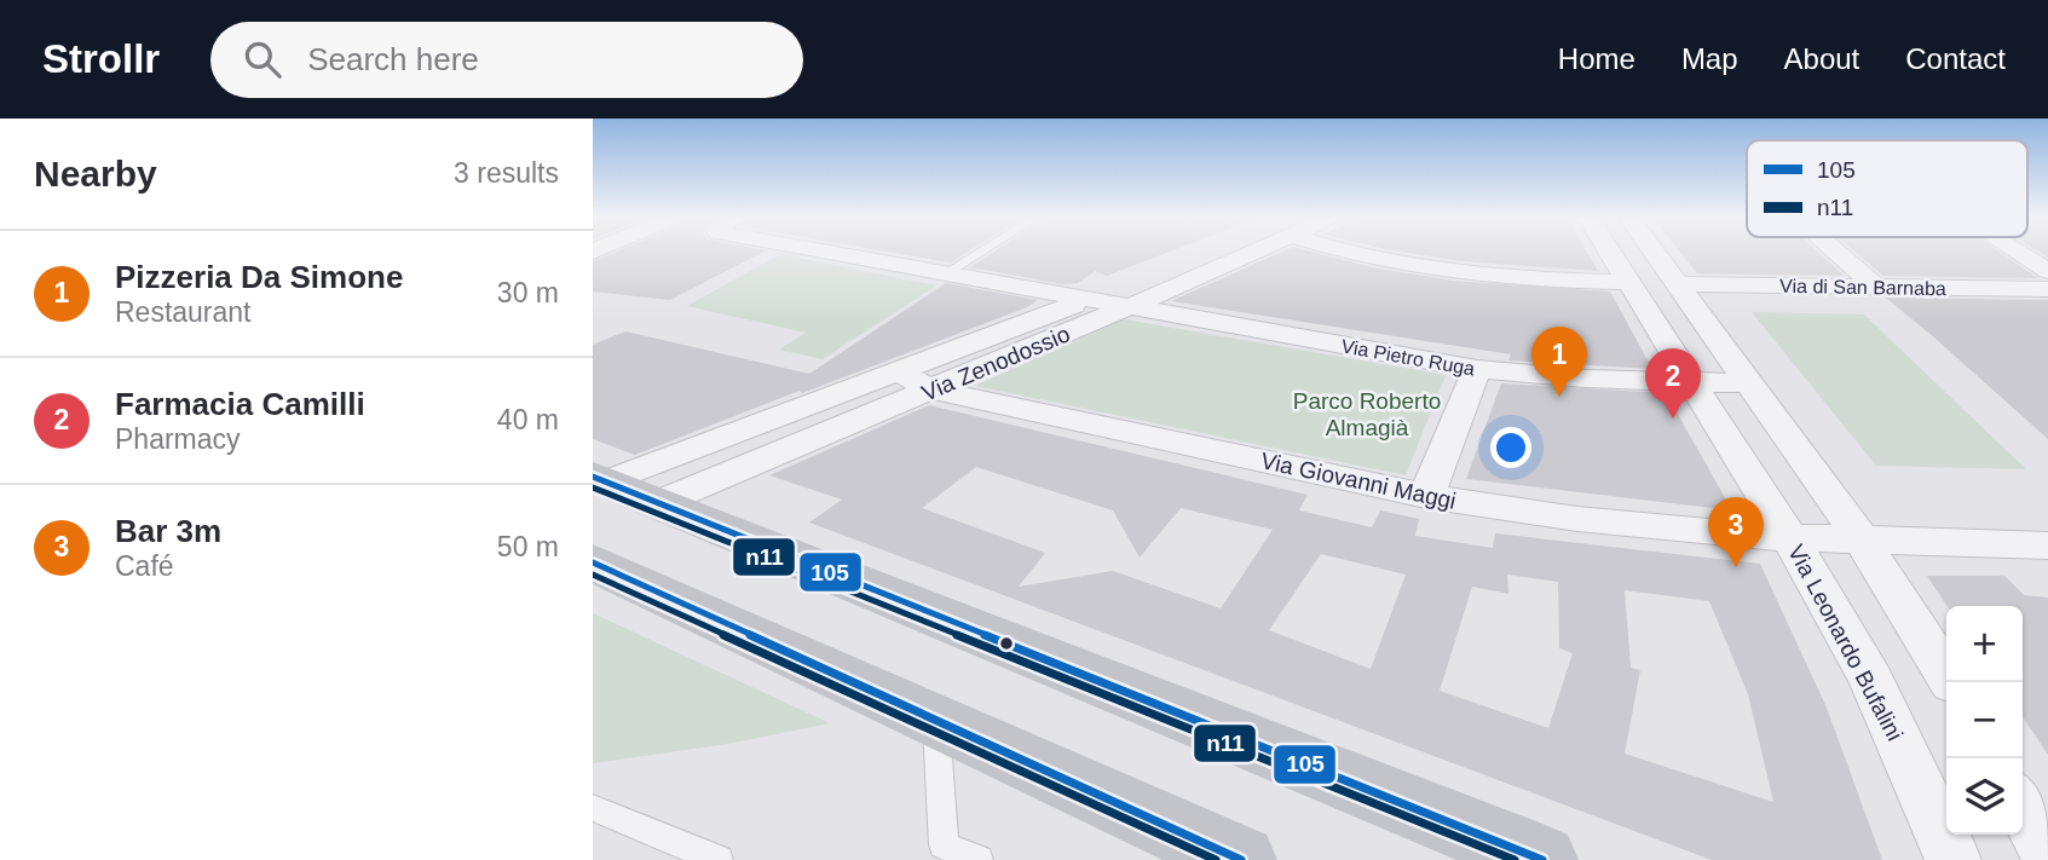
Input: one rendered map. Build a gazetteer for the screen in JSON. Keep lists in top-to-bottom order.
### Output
{
  "streets": {
    "street": [
      "Via di San Barnaba",
      "Via Pietro Ruga",
      "Via Zenodossio",
      "Via Giovanni Maggi",
      "Via Leonardo Bufalini"
    ]
  },
  "crossings": [
    ["Via Pietro Ruga", "Via Zenodossio"],
    ["Via Pietro Ruga", "Via Leonardo Bufalini"],
    ["Via Zenodossio", "Via Giovanni Maggi"],
    ["Via Giovanni Maggi", "Via Leonardo Bufalini"]
  ],
  "parks": ["Parco Roberto Almagià"],
  "lines": ["transit line 105", "transit line n11"],
  "legend": ["105", "n11"],
  "page": {
    "header": "Strollr",
    "search": "Search here",
    "nav": [
      "Home",
      "Map",
      "About",
      "Contact"
    ],
    "heading": ["Nearby", "3 results"],
    "list": [
      {
        "mark": "1",
        "name": "Pizzeria Da Simone",
        "note": "Restaurant",
        "value": "30 m"
      },
      {
        "mark": "2",
        "name": "Farmacia Camilli",
        "note": "Pharmacy",
        "value": "40 m"
      },
      {
        "mark": "3",
        "name": "Bar 3m",
        "note": "Café",
        "value": "50 m"
      }
    ],
    "pins": ["1", "2", "3"],
    "map_buttons": ["+", "−"]
  }
}
